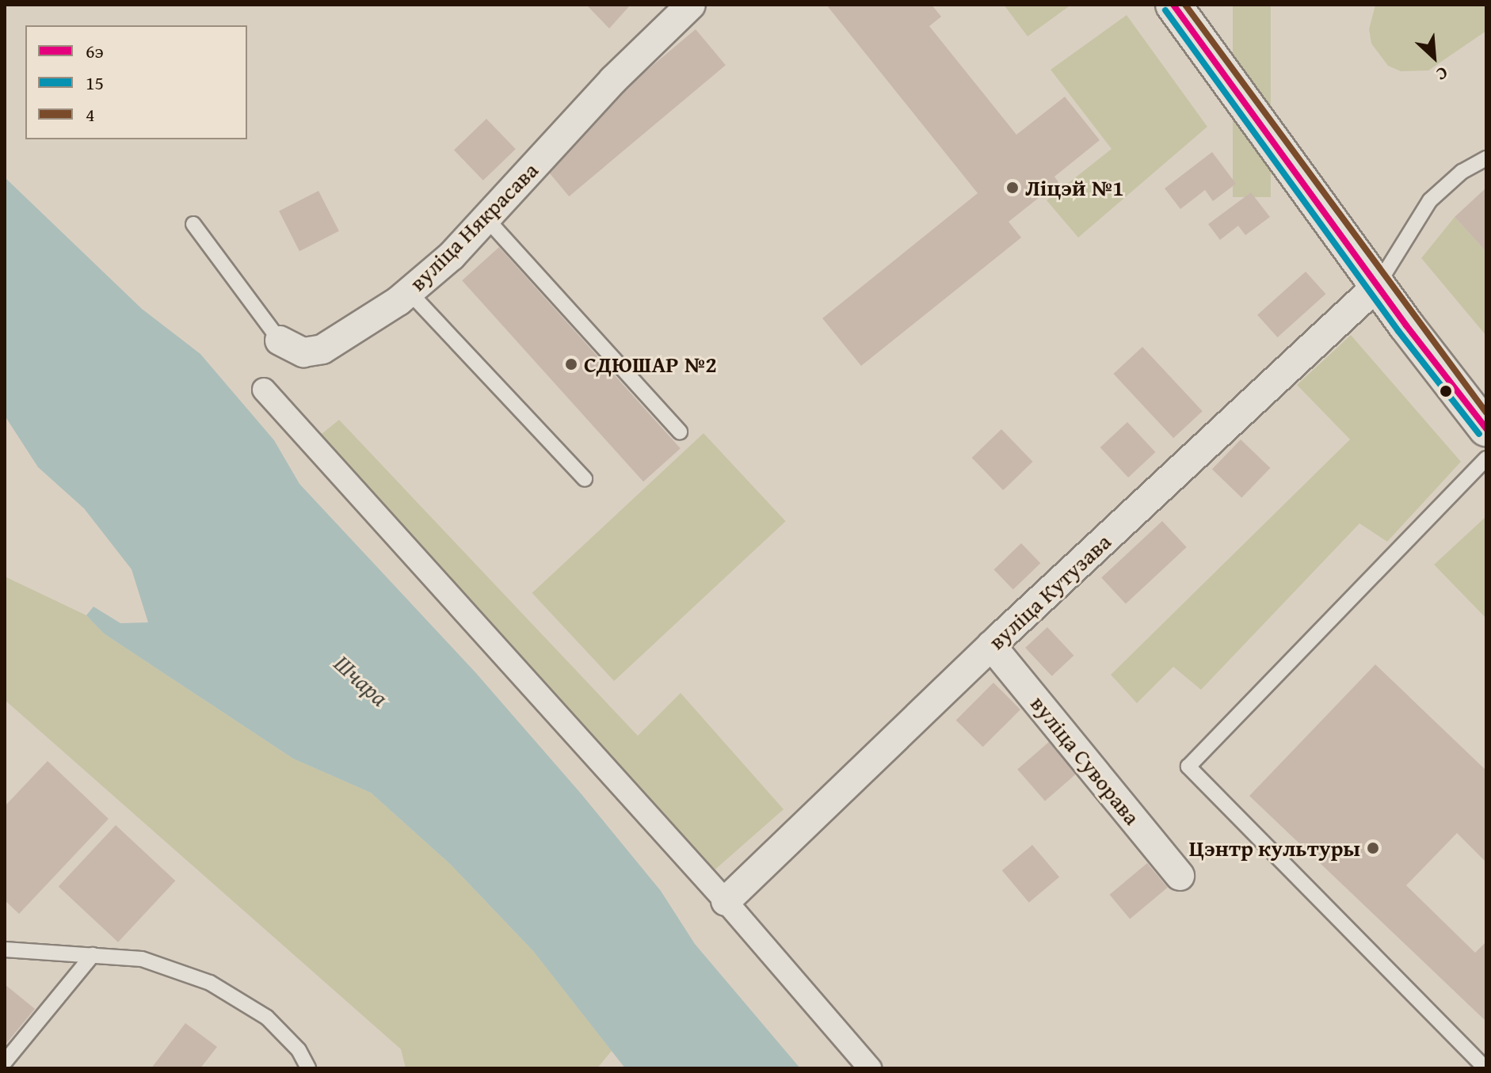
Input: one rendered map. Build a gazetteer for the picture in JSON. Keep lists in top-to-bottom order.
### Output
{
  "streets": {
    "street": ["вуліца Някрасава", "вуліца Кутузава", "вуліца Суворава"]
  },
  "crossings": [
    ["вуліца Кутузава", "вуліца Суворава"]
  ],
  "water": ["Шчара"],
  "places": ["Ліцэй №1", "СДЮШАР №2", "Цэнтр культуры"],
  "lines": ["transit line 6э", "transit line 4", "transit line 15"],
  "legend": ["6э", "15", "4"],
  "north": "bottom right"
}
